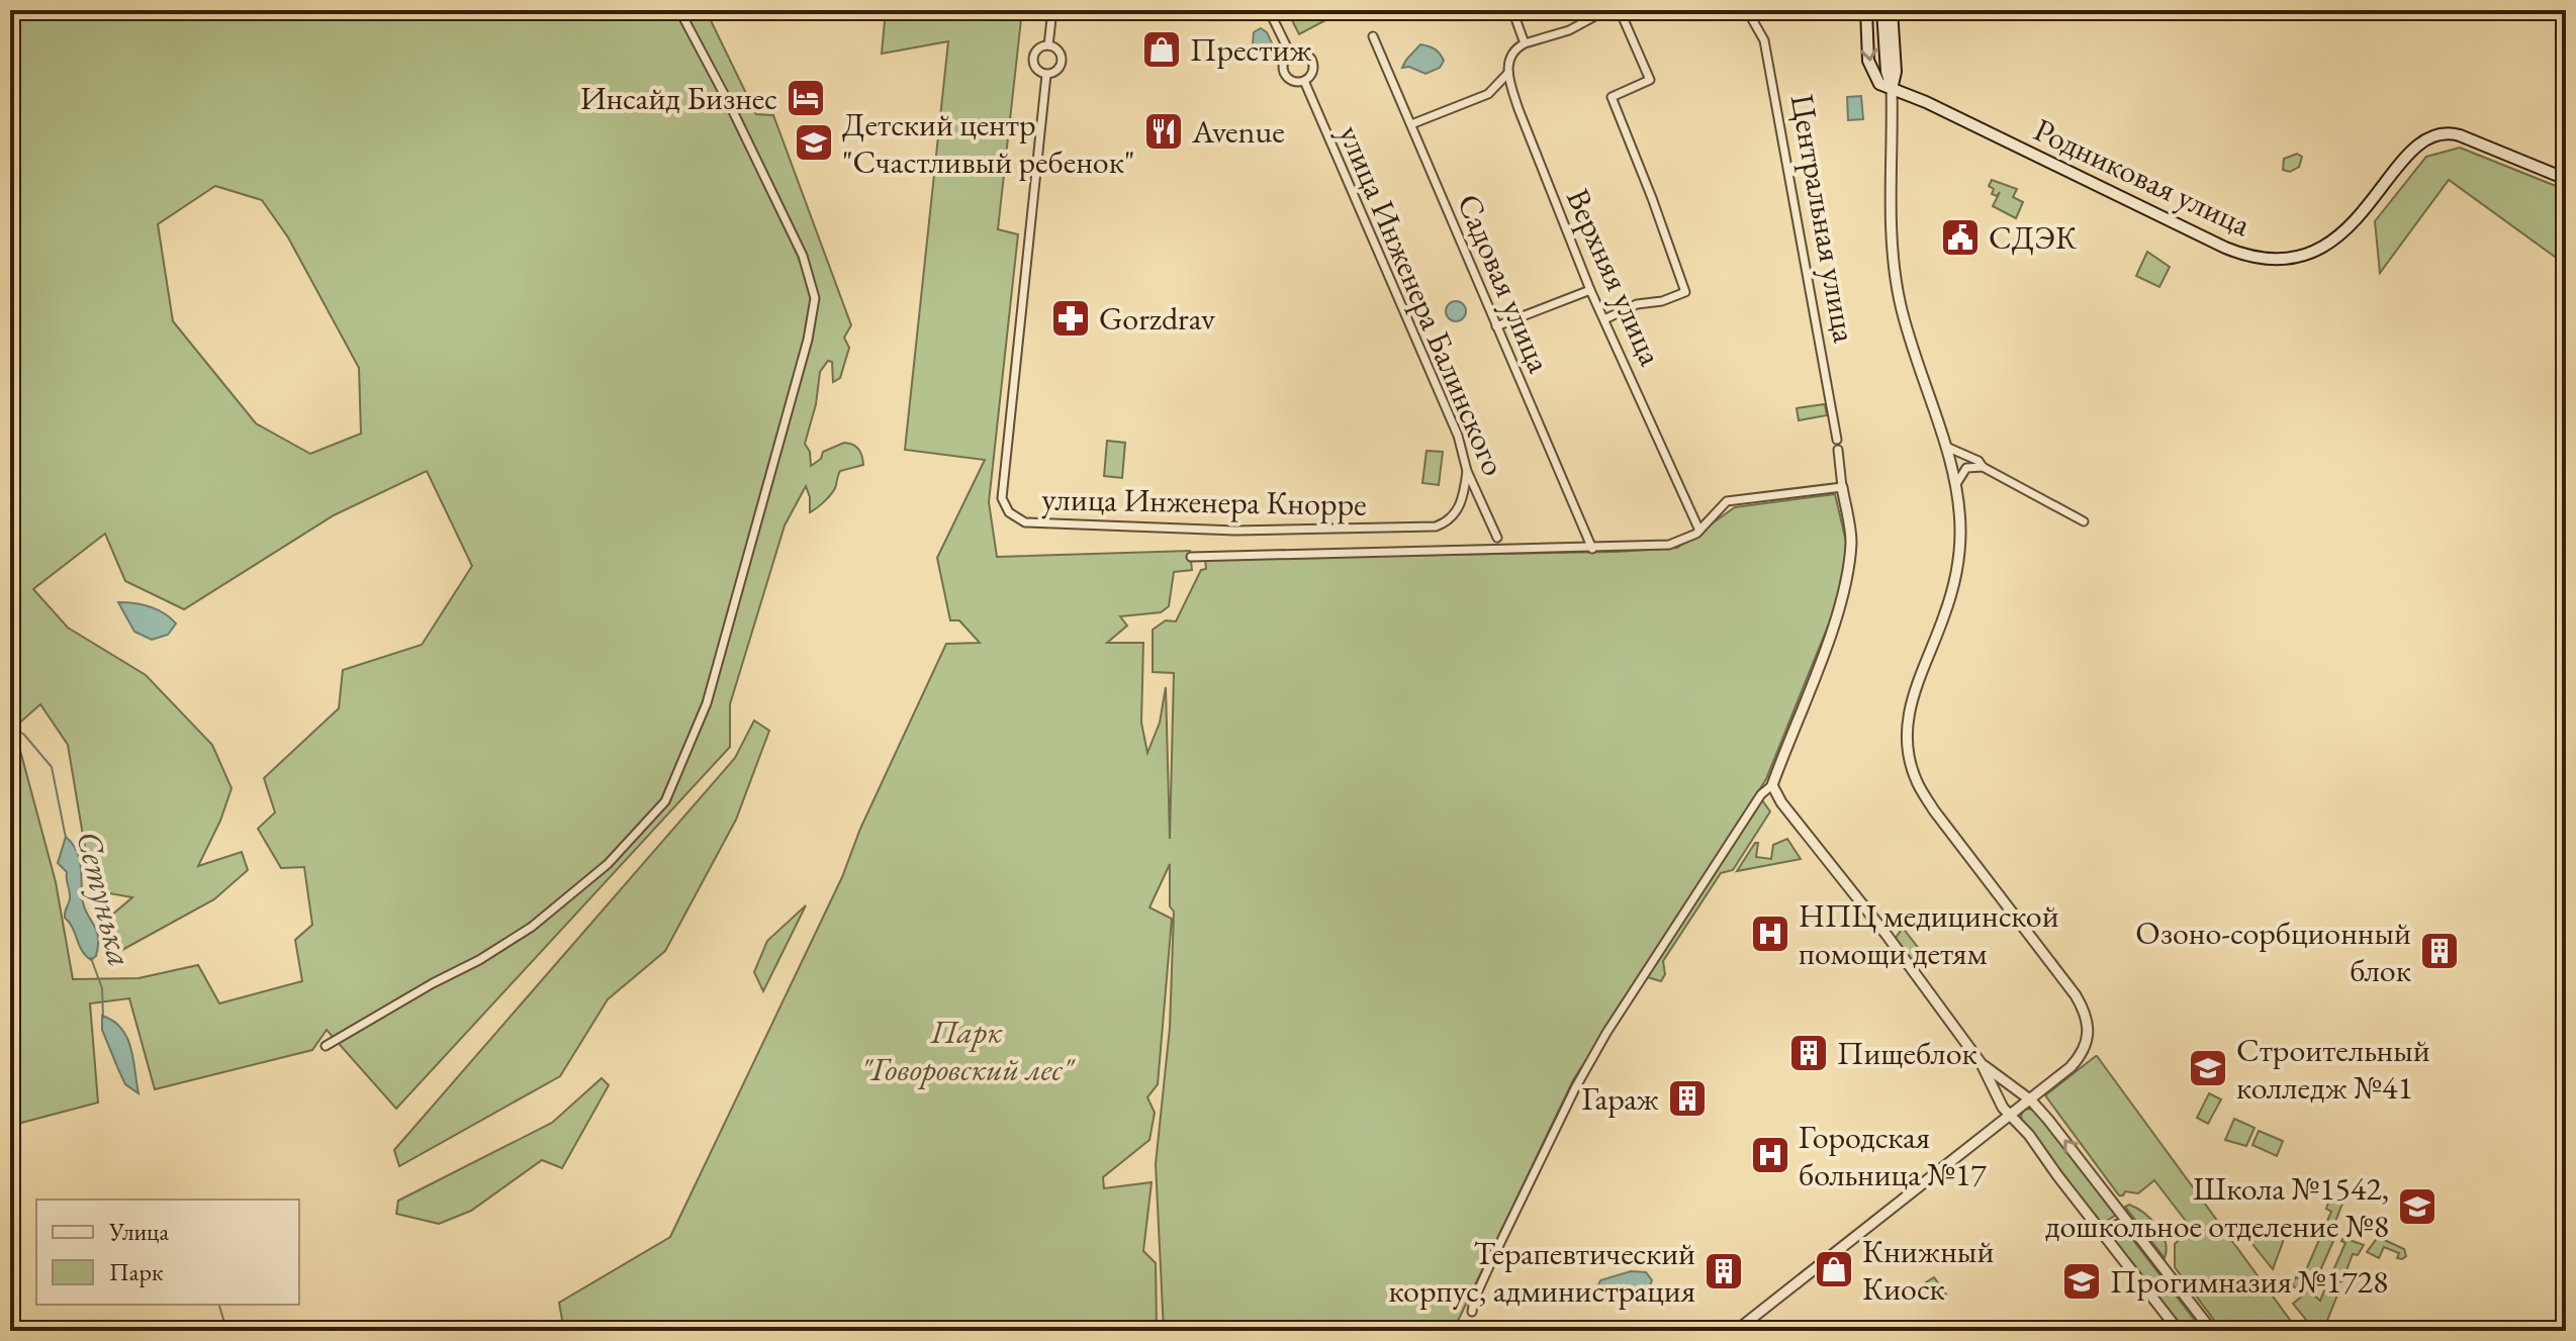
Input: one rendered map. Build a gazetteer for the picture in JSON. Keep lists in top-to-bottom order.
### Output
{
  "streets": {
    "main road": ["Родниковая улица"],
    "street": [
      "Центральная улица",
      "Верхняя улица",
      "Садовая улица",
      "улица Инженера Балинского",
      "улица Инженера Кнорре"
    ]
  },
  "crossings": [
    ["улица Инженера Балинского", "улица Инженера Кнорре"]
  ],
  "water": ["Сетунька"],
  "parks": ["Парк \"Говоровский лес\""],
  "places": {
    "shop": ["Престиж", "Книжный Киоск"],
    "hotel": ["Инсайд Бизнес"],
    "restaurant": ["Avenue"],
    "school or university": [
      "Детский центр \"Счастливый ребенок\"",
      "Строительный колледж №41",
      "Школа №1542, дошкольное отделение №8",
      "Прогимназия №1728"
    ],
    "public building": ["СДЭК"],
    "pharmacy": ["Gorzdrav"],
    "hospital": ["НПЦ медицинской помощи детям", "Городская больница №17"],
    "building": [
      "Озоно-сорбционный блок",
      "Пищеблок",
      "Гараж",
      "Терапевтический корпус, администрация"
    ]
  },
  "legend": ["Улица", "Парк"]
}
